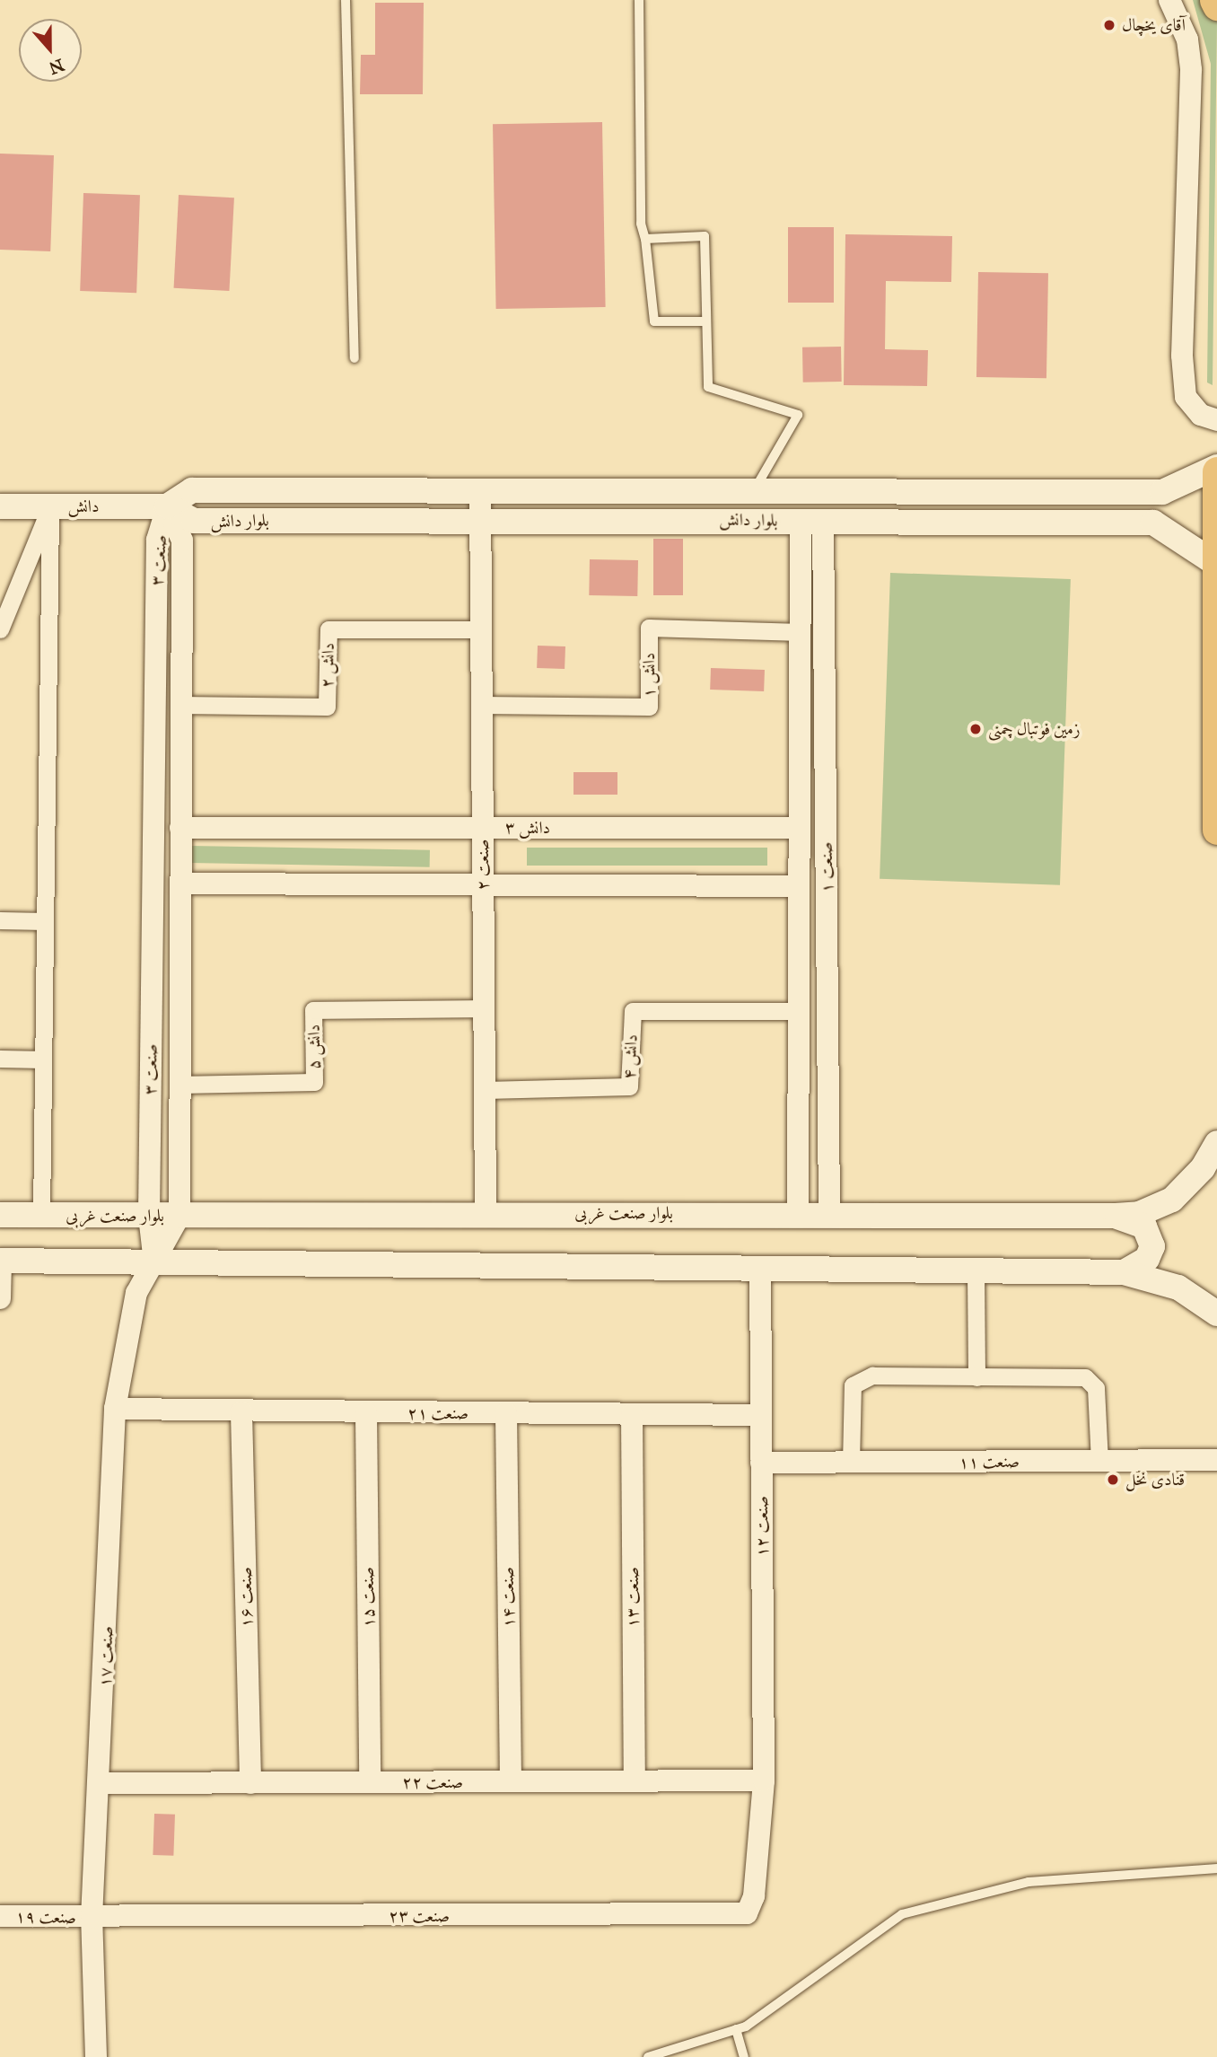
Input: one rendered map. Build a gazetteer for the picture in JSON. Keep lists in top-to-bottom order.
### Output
{
  "streets": {
    "main road": ["دانش", "بلوار دانش", "بلوار صنعت غربی"],
    "street": [
      "صنعت ۳",
      "دانش ۲",
      "دانش ۱",
      "دانش ۳",
      "صنعت ۲",
      "صنعت ۱",
      "دانش ۵",
      "دانش ۴",
      "صنعت ۲۱",
      "صنعت ۱۱",
      "صنعت ۱۲",
      "صنعت ۱۶",
      "صنعت ۱۵",
      "صنعت ۱۴",
      "صنعت ۱۳",
      "صنعت ۱۷",
      "صنعت ۲۲",
      "صنعت ۲۳",
      "صنعت ۱۹"
    ]
  },
  "crossings": [
    ["دانش", "بلوار دانش"],
    ["دانش", "صنعت ۳"],
    ["بلوار دانش", "صنعت ۳"],
    ["بلوار دانش", "صنعت ۲"],
    ["بلوار دانش", "صنعت ۱"],
    ["صنعت ۳", "دانش ۲"],
    ["صنعت ۳", "دانش ۳"],
    ["صنعت ۳", "دانش ۵"],
    ["صنعت ۳", "بلوار صنعت غربی"],
    ["صنعت ۳", "صنعت ۱۷"],
    ["دانش ۲", "صنعت ۲"],
    ["دانش ۱", "صنعت ۲"],
    ["دانش ۱", "صنعت ۱"],
    ["دانش ۳", "صنعت ۲"],
    ["دانش ۳", "صنعت ۱"],
    ["صنعت ۲", "دانش ۵"],
    ["صنعت ۲", "دانش ۴"],
    ["صنعت ۲", "بلوار صنعت غربی"],
    ["صنعت ۱", "دانش ۴"],
    ["صنعت ۱", "بلوار صنعت غربی"],
    ["بلوار صنعت غربی", "صنعت ۱۷"],
    ["صنعت ۲۱", "صنعت ۱۲"],
    ["صنعت ۲۱", "صنعت ۱۶"],
    ["صنعت ۲۱", "صنعت ۱۵"],
    ["صنعت ۲۱", "صنعت ۱۴"],
    ["صنعت ۲۱", "صنعت ۱۳"],
    ["صنعت ۲۱", "صنعت ۱۷"],
    ["صنعت ۱۱", "صنعت ۱۲"],
    ["صنعت ۱۲", "صنعت ۲۲"],
    ["صنعت ۱۲", "صنعت ۲۳"],
    ["صنعت ۱۶", "صنعت ۲۲"],
    ["صنعت ۱۵", "صنعت ۲۲"],
    ["صنعت ۱۴", "صنعت ۲۲"],
    ["صنعت ۱۳", "صنعت ۲۲"],
    ["صنعت ۱۷", "صنعت ۲۲"],
    ["صنعت ۱۷", "صنعت ۲۳"],
    ["صنعت ۱۷", "صنعت ۱۹"],
    ["صنعت ۲۳", "صنعت ۱۹"]
  ],
  "places": ["آقای یخچال", "زمین فوتبال چمنی", "قنادی نخل"],
  "north": "bottom"
}
